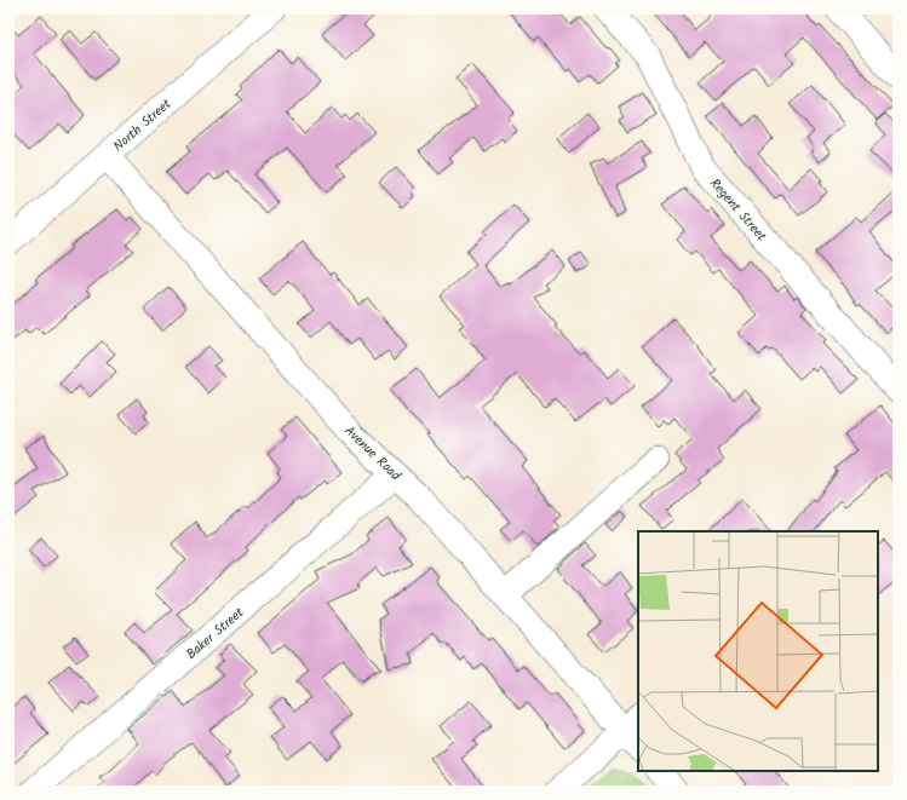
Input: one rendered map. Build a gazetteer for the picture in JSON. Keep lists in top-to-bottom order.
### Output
{
  "streets": {
    "street": [
      "North Street",
      "Regent Street",
      "Avenue Road",
      "Baker Street"
    ]
  },
  "crossings": [
    ["North Street", "Avenue Road"],
    ["Avenue Road", "Baker Street"]
  ]
}
